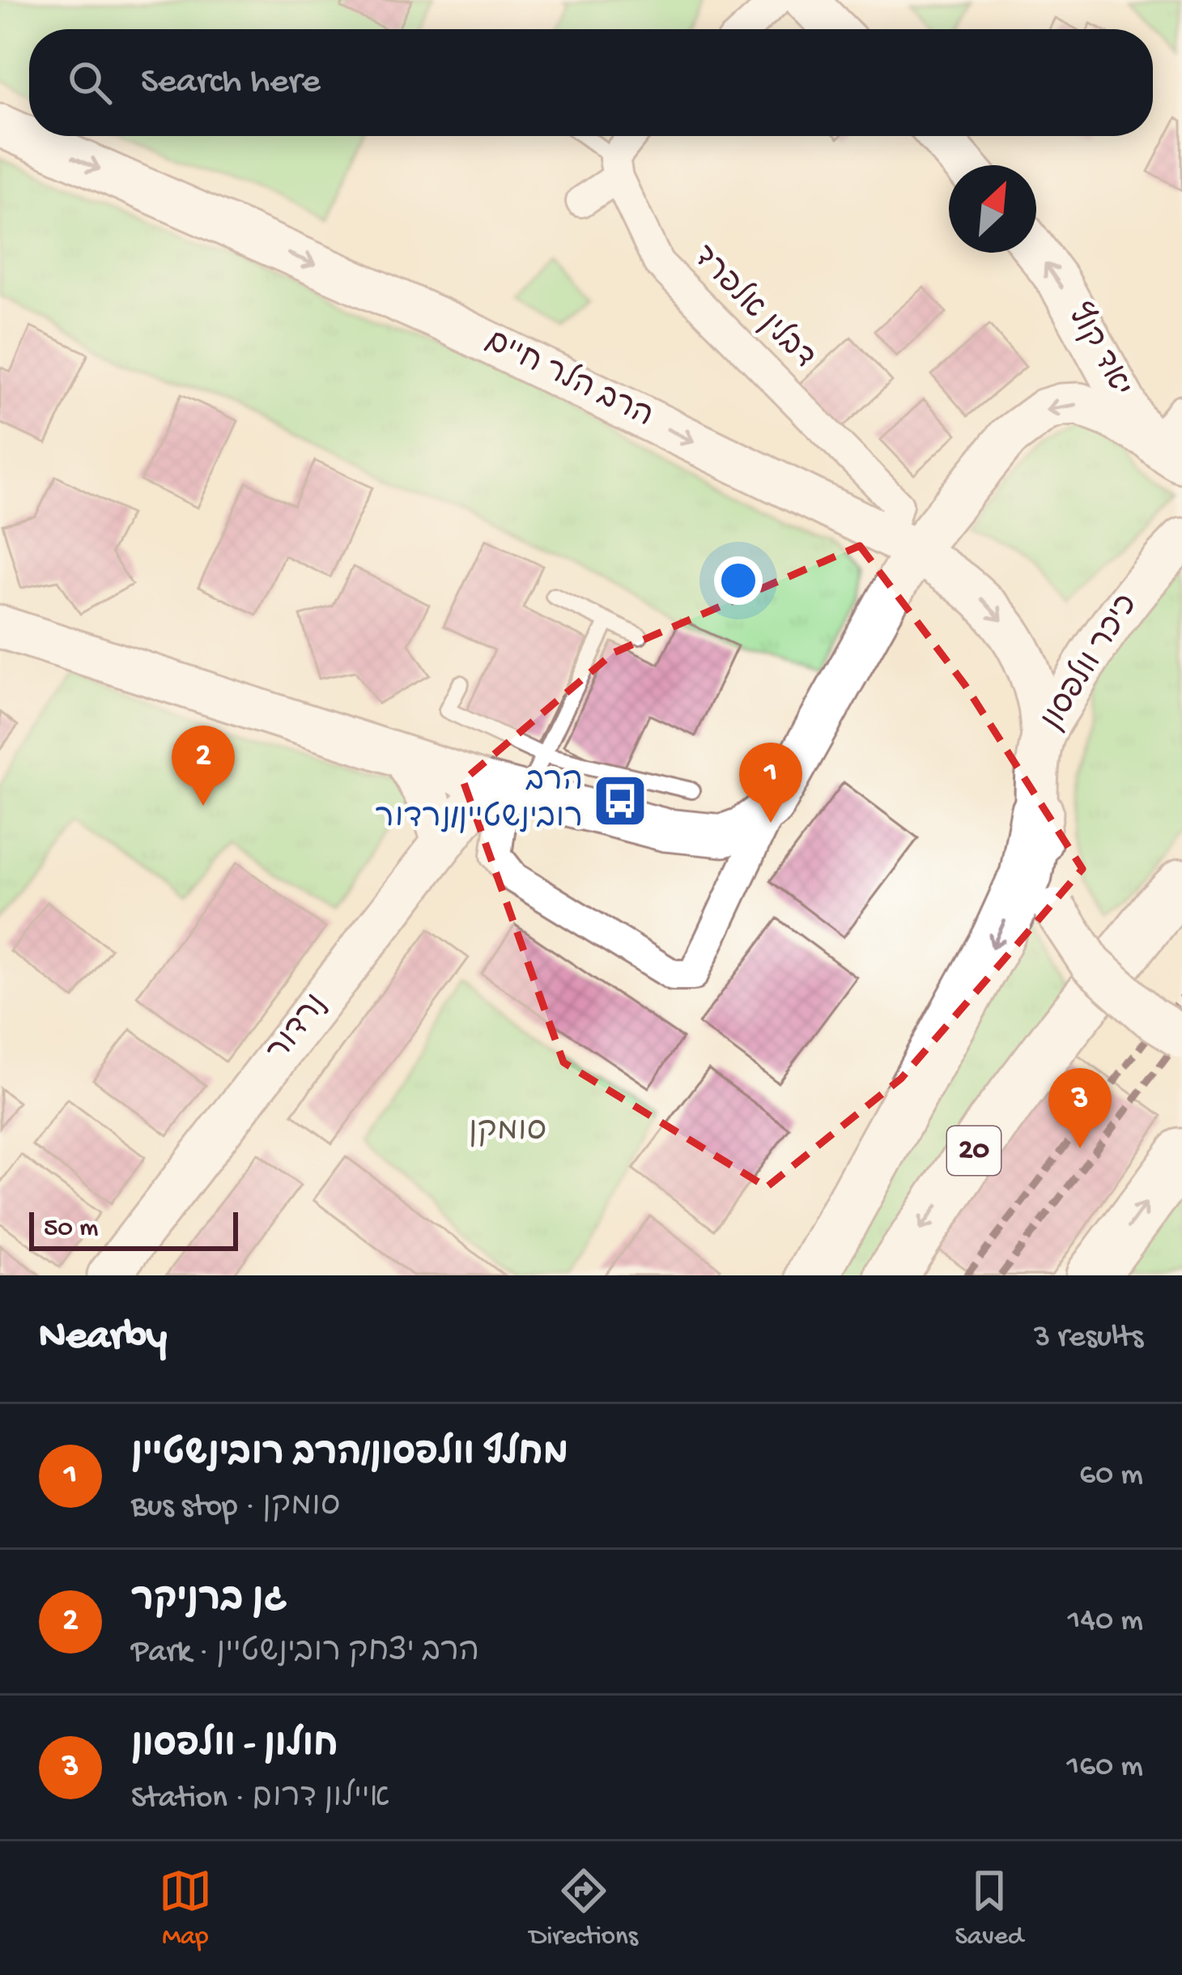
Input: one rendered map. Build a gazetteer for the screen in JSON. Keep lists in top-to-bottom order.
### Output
{
  "streets": {
    "highway": ["20"],
    "main road": [
      "אד קוץ'",
      "הרב הלר חיים",
      "כיכר וולפסון",
      "נרדור"
    ],
    "street": ["דבלין אלפרד"]
  },
  "crossings": [
    ["דבלין אלפרד", "הרב הלר חיים"],
    ["הרב הלר חיים", "כיכר וולפסון"]
  ],
  "one_way": ["אד קוץ'", "הרב הלר חיים"],
  "parks": ["סומקן"],
  "places": {
    "bus stop": ["הרב רובינשטיין/נרדור"]
  },
  "scale_bar": "50 m",
  "north": "top right",
  "page": {
    "search": "Search here",
    "pins": ["2", "1", "3"],
    "scale": "50 m",
    "heading": ["Nearby", "3 results"],
    "list": [
      {
        "mark": "1",
        "name": "מחלף וולפסון/הרב רובינשטיין",
        "note": "Bus stop · סומקן",
        "value": "60 m"
      },
      {
        "mark": "2",
        "name": "גן ברניקר",
        "note": "Park · הרב יצחק רובינשטיין",
        "value": "140 m"
      },
      {
        "mark": "3",
        "name": "חולון - וולפסון",
        "note": "Station · איילון דרום",
        "value": "160 m"
      }
    ],
    "nav": ["Map", "Directions", "Saved"]
  }
}
